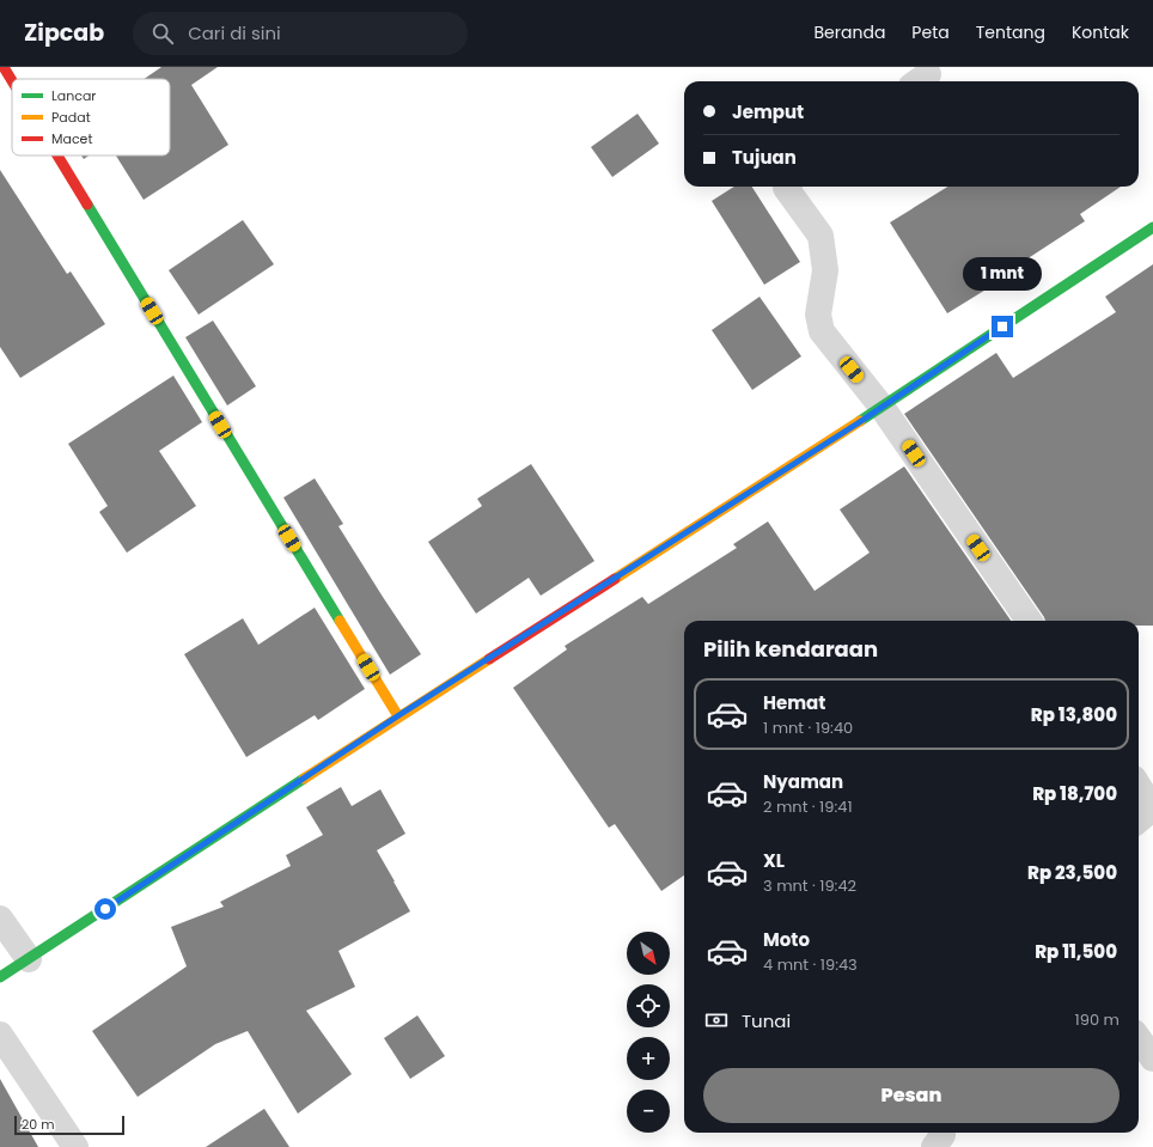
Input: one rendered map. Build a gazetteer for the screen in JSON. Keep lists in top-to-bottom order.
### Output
{
  "legend": ["Lancar", "Padat", "Macet"],
  "scale_bar": "20 m",
  "north": "bottom right",
  "page": {
    "header": "Zipcab",
    "search": "Cari di sini",
    "nav": [
      "Beranda",
      "Peta",
      "Tentang",
      "Kontak"
    ],
    "banner": ["Jemput", "Tujuan"],
    "bubble": "1 mnt",
    "heading": "Pilih kendaraan",
    "list": [
      {
        "name": "Hemat",
        "note": "1 mnt · 19:40",
        "value": "Rp 13,800"
      },
      {
        "name": "Nyaman",
        "note": "2 mnt · 19:41",
        "value": "Rp 18,700"
      },
      {
        "name": "XL",
        "note": "3 mnt · 19:42",
        "value": "Rp 23,500"
      },
      {
        "name": "Moto",
        "note": "4 mnt · 19:43",
        "value": "Rp 11,500"
      }
    ],
    "map_buttons": ["+", "−"],
    "pay": ["Tunai", "190 m"],
    "buttons": "Pesan",
    "scale": "20 m"
  }
}
